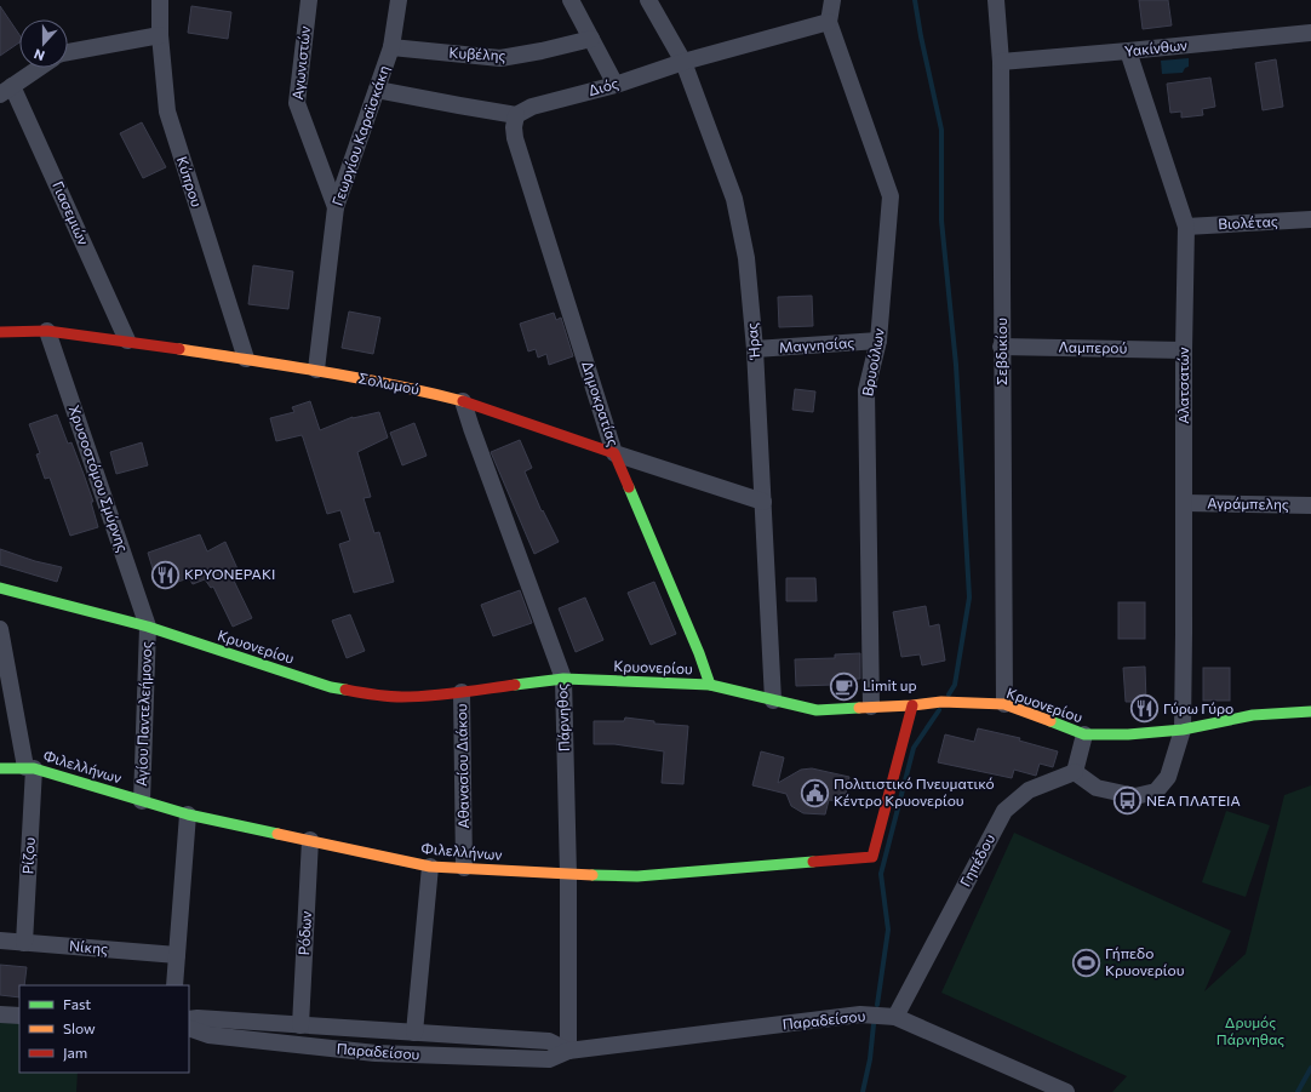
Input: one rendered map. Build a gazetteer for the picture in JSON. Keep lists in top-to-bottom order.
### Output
{
  "streets": {
    "main road": [
      "Σολωμού",
      "Δημοκρατίας",
      "Κρυονερίου",
      "Φιλελλήνων"
    ],
    "street": [
      "Υακίνθων",
      "Κυβέλης",
      "Αγωνιστών",
      "Διός",
      "Γεωργίου Καραϊσκάκη",
      "Κύπρου",
      "Γιασεμιών",
      "Βιολέτας",
      "Ήρας",
      "Μαγνησίας",
      "Λαμπερού",
      "Σεβδικίου",
      "Βρυούλων",
      "Αλατσατών",
      "Χρυσοστόμου Σμύρνης",
      "Αγράμπελης",
      "Αγίου Παντελεήμονος",
      "Πάρνηθος",
      "Αθανασίου Διάκου",
      "Ρίζου",
      "Γηπέδου",
      "Ρόδων",
      "Νίκης",
      "Παραδείσου"
    ]
  },
  "crossings": [
    ["Υακίνθων", "Σεβδικίου"],
    ["Υακίνθων", "Αλατσατών"],
    ["Κυβέλης", "Γεωργίου Καραϊσκάκη"],
    ["Αγωνιστών", "Γεωργίου Καραϊσκάκη"],
    ["Διός", "Ήρας"],
    ["Διός", "Βρυούλων"],
    ["Διός", "Δημοκρατίας"],
    ["Γεωργίου Καραϊσκάκη", "Σολωμού"],
    ["Κύπρου", "Σολωμού"],
    ["Γιασεμιών", "Σολωμού"],
    ["Βιολέτας", "Αλατσατών"],
    ["Ήρας", "Μαγνησίας"],
    ["Ήρας", "Σολωμού"],
    ["Ήρας", "Κρυονερίου"],
    ["Μαγνησίας", "Βρυούλων"],
    ["Λαμπερού", "Σεβδικίου"],
    ["Λαμπερού", "Αλατσατών"],
    ["Σεβδικίου", "Κρυονερίου"],
    ["Βρυούλων", "Κρυονερίου"],
    ["Σολωμού", "Δημοκρατίας"],
    ["Σολωμού", "Χρυσοστόμου Σμύρνης"],
    ["Σολωμού", "Πάρνηθος"],
    ["Αλατσατών", "Αγράμπελης"],
    ["Αλατσατών", "Κρυονερίου"],
    ["Αλατσατών", "Γηπέδου"],
    ["Δημοκρατίας", "Κρυονερίου"],
    ["Χρυσοστόμου Σμύρνης", "Κρυονερίου"],
    ["Χρυσοστόμου Σμύρνης", "Αγίου Παντελεήμονος"],
    ["Κρυονερίου", "Αγίου Παντελεήμονος"],
    ["Κρυονερίου", "Πάρνηθος"],
    ["Κρυονερίου", "Αθανασίου Διάκου"],
    ["Κρυονερίου", "Φιλελλήνων"],
    ["Αγίου Παντελεήμονος", "Φιλελλήνων"],
    ["Πάρνηθος", "Φιλελλήνων"],
    ["Πάρνηθος", "Παραδείσου"],
    ["Αθανασίου Διάκου", "Φιλελλήνων"],
    ["Φιλελλήνων", "Ρίζου"],
    ["Φιλελλήνων", "Ρόδων"],
    ["Ρίζου", "Νίκης"],
    ["Γηπέδου", "Παραδείσου"],
    ["Ρόδων", "Παραδείσου"]
  ],
  "parks": ["Δρυμός Πάρνηθας"],
  "places": {
    "restaurant": ["ΚΡΥΟΝΕΡΑΚΙ", "Γύρω Γύρο"],
    "cafe": ["Limit up"],
    "public building": ["Πολιτιστικό Πνευματικό Κέντρο Κρυονερίου"],
    "bus stop": ["ΝΕΑ ΠΛΑΤΕΙΑ"],
    "sports": ["Γήπεδο Κρυονερίου"]
  },
  "legend": ["Fast", "Slow", "Jam"],
  "north": "bottom"
}
